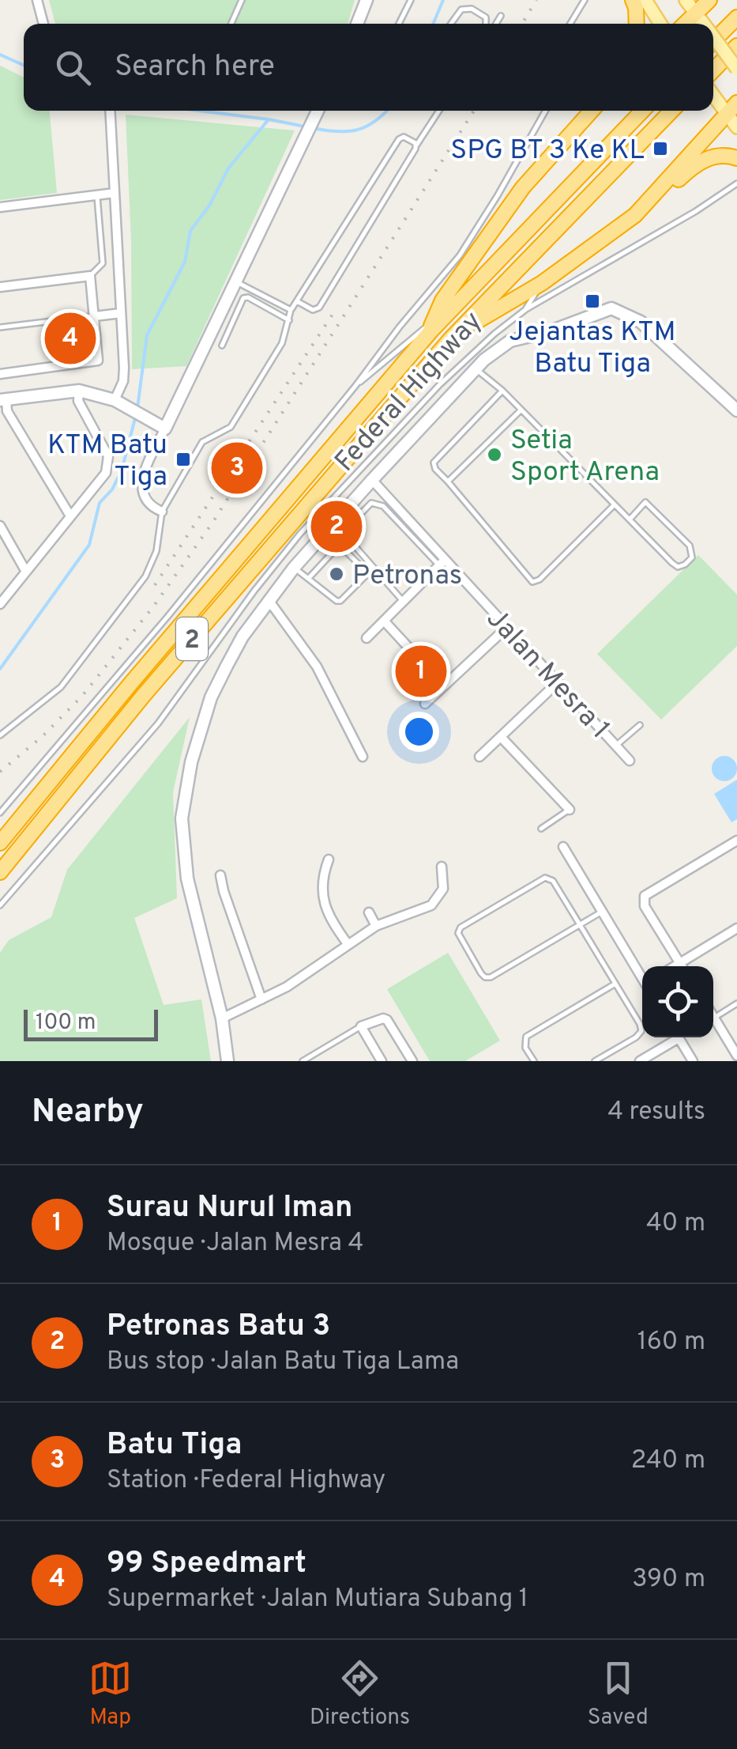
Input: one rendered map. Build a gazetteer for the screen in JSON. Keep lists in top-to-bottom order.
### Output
{
  "streets": {
    "highway": ["Federal Highway", "2"],
    "street": ["Jalan Mesra 1"]
  },
  "places": {
    "transit": ["SPG BT 3 Ke KL", "Jejantas KTM Batu Tiga", "KTM Batu Tiga"],
    "other": ["Setia Sport Arena", "Petronas"]
  },
  "scale_bar": "100 m",
  "page": {
    "search": "Search here",
    "pins": [
      "4",
      "3",
      "2",
      "1"
    ],
    "scale": "100 m",
    "heading": ["Nearby", "4 results"],
    "list": [
      {
        "mark": "1",
        "name": "Surau Nurul Iman",
        "note": "Mosque · Jalan Mesra 4",
        "value": "40 m"
      },
      {
        "mark": "2",
        "name": "Petronas Batu 3",
        "note": "Bus stop · Jalan Batu Tiga Lama",
        "value": "160 m"
      },
      {
        "mark": "3",
        "name": "Batu Tiga",
        "note": "Station · Federal Highway",
        "value": "240 m"
      },
      {
        "mark": "4",
        "name": "99 Speedmart",
        "note": "Supermarket · Jalan Mutiara Subang 1",
        "value": "390 m"
      }
    ],
    "nav": ["Map", "Directions", "Saved"]
  }
}
